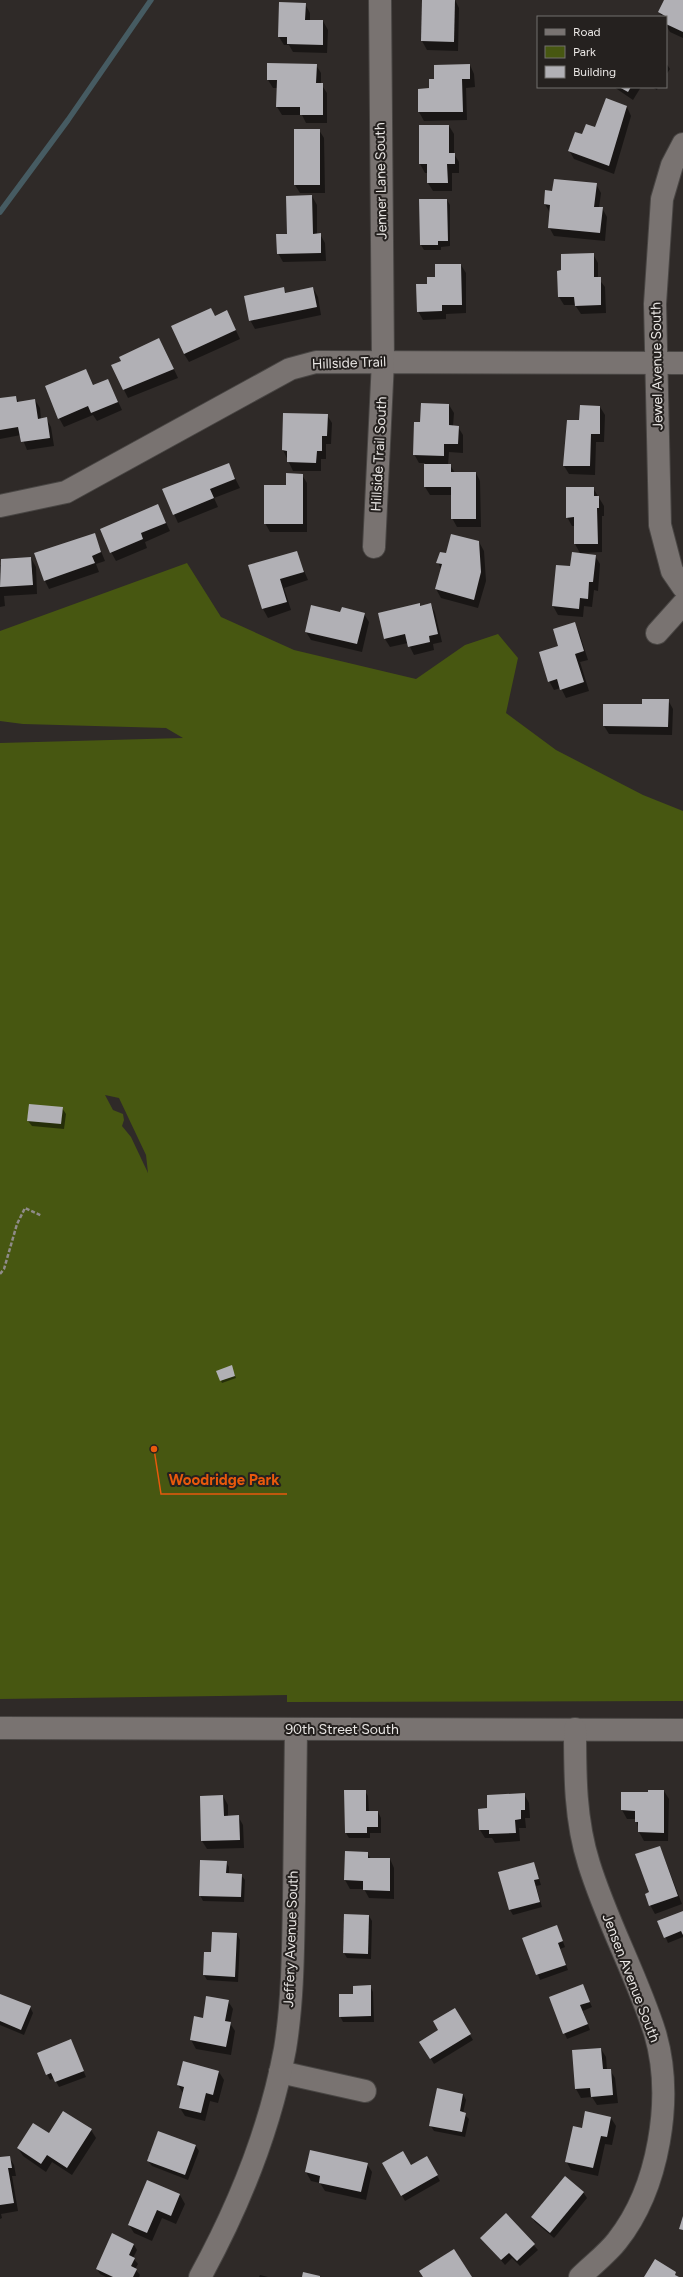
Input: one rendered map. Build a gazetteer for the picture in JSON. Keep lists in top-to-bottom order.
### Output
{
  "streets": {
    "street": [
      "Jenner Lane South",
      "Hillside Trail",
      "Jewel Avenue South",
      "Hillside Trail South",
      "90th Street South",
      "Jeffery Avenue South",
      "Jensen Avenue South"
    ]
  },
  "crossings": [
    ["Jenner Lane South", "Hillside Trail"],
    ["Jenner Lane South", "Hillside Trail South"],
    ["Hillside Trail", "Jewel Avenue South"],
    ["Hillside Trail", "Hillside Trail South"],
    ["90th Street South", "Jeffery Avenue South"],
    ["90th Street South", "Jensen Avenue South"]
  ],
  "places": ["Woodridge Park"],
  "legend": ["Road", "Park", "Building"]
}
